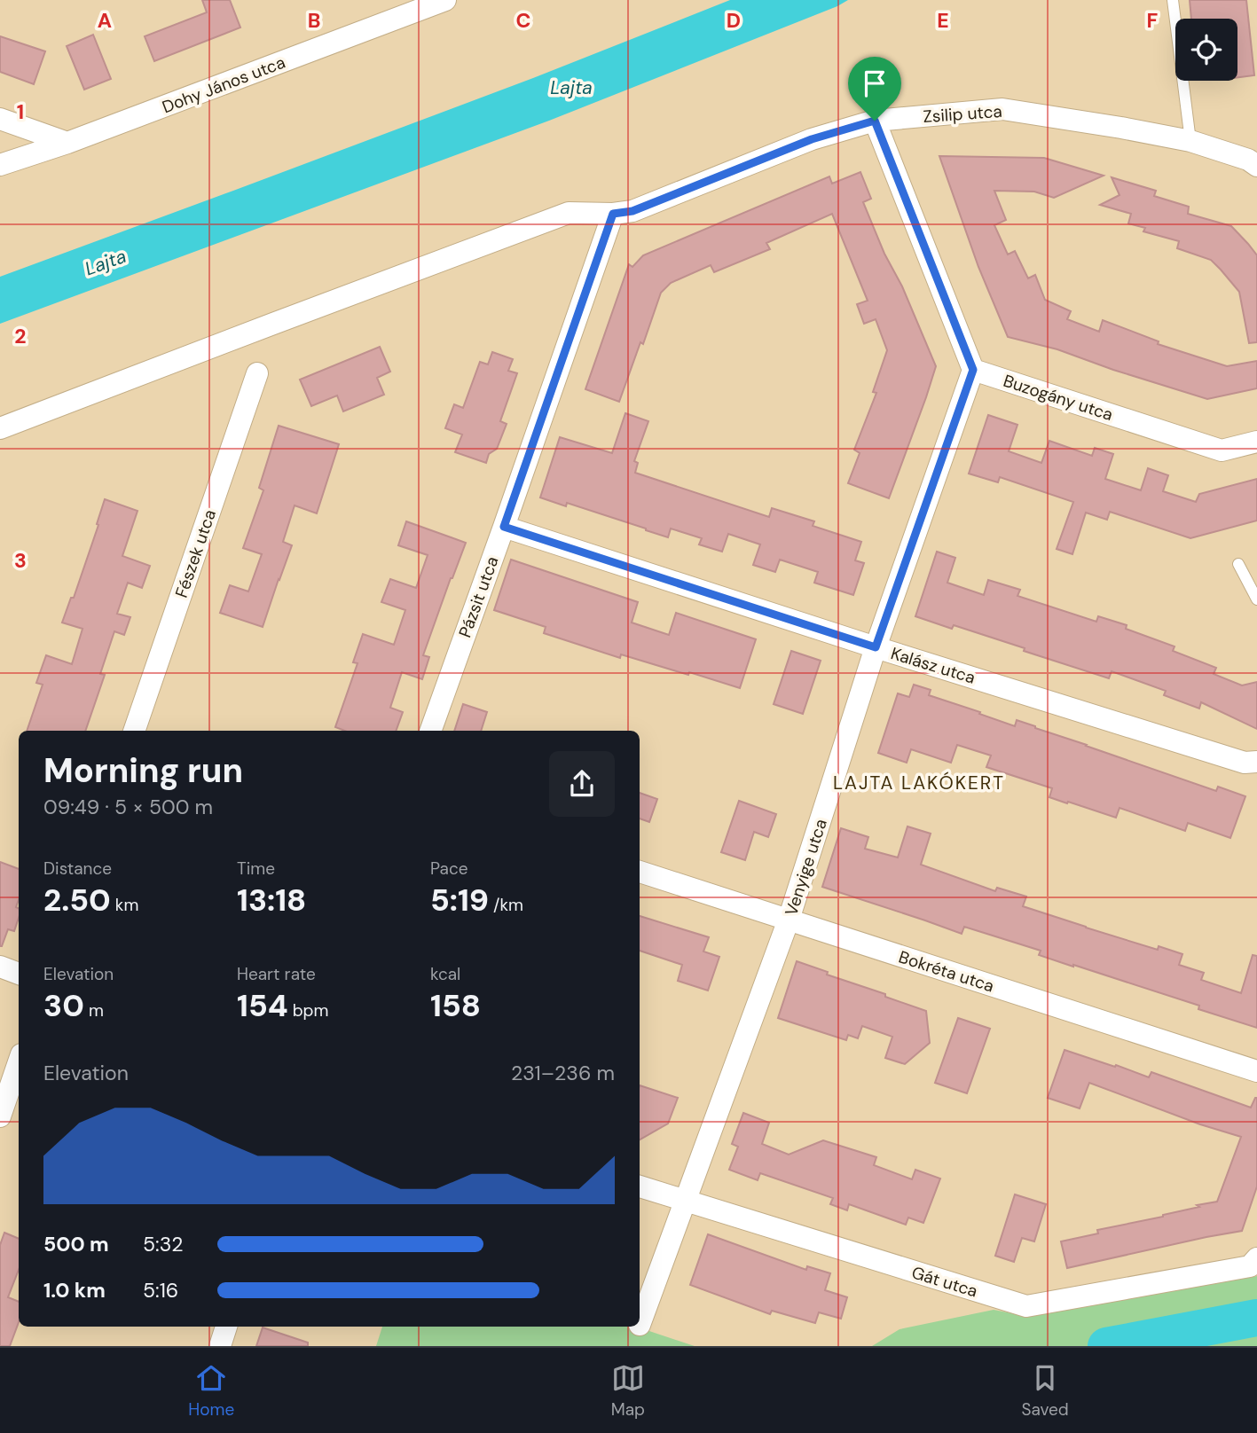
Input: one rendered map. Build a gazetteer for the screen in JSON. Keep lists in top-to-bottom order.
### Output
{
  "streets": {
    "street": [
      "Dohy János utca",
      "Zsilip utca",
      "Buzogány utca",
      "Fészek utca",
      "Pázsit utca",
      "Kalász utca",
      "Venyige utca",
      "Bokréta utca",
      "Gát utca"
    ]
  },
  "crossings": [
    ["Zsilip utca", "Pázsit utca"],
    ["Buzogány utca", "Venyige utca"],
    ["Pázsit utca", "Kalász utca"],
    ["Kalász utca", "Venyige utca"],
    ["Venyige utca", "Bokréta utca"],
    ["Venyige utca", "Gát utca"]
  ],
  "districts": ["LAJTA LAKÓKERT"],
  "water": ["Lajta"],
  "page": {
    "heading": ["Morning run", "09:49 · 5 × 500 m"],
    "stats": [
      ["Distance", "2.50 km"],
      ["Time", "13:18"],
      ["Pace", "5:19 /km"],
      ["Elevation", "30 m"],
      ["Heart rate", "154 bpm"],
      ["kcal", "158"]
    ],
    "chart": ["Elevation", "231–236 m"],
    "list": [
      {
        "name": "500 m",
        "note": "5:32"
      },
      {
        "name": "1.0 km",
        "note": "5:16"
      }
    ],
    "tabs": ["Home", "Map", "Saved"]
  },
  "grid": {
    "columns": [
      "A",
      "B",
      "C",
      "D",
      "E",
      "F"
    ],
    "rows": ["1", "2", "3"]
  }
}
